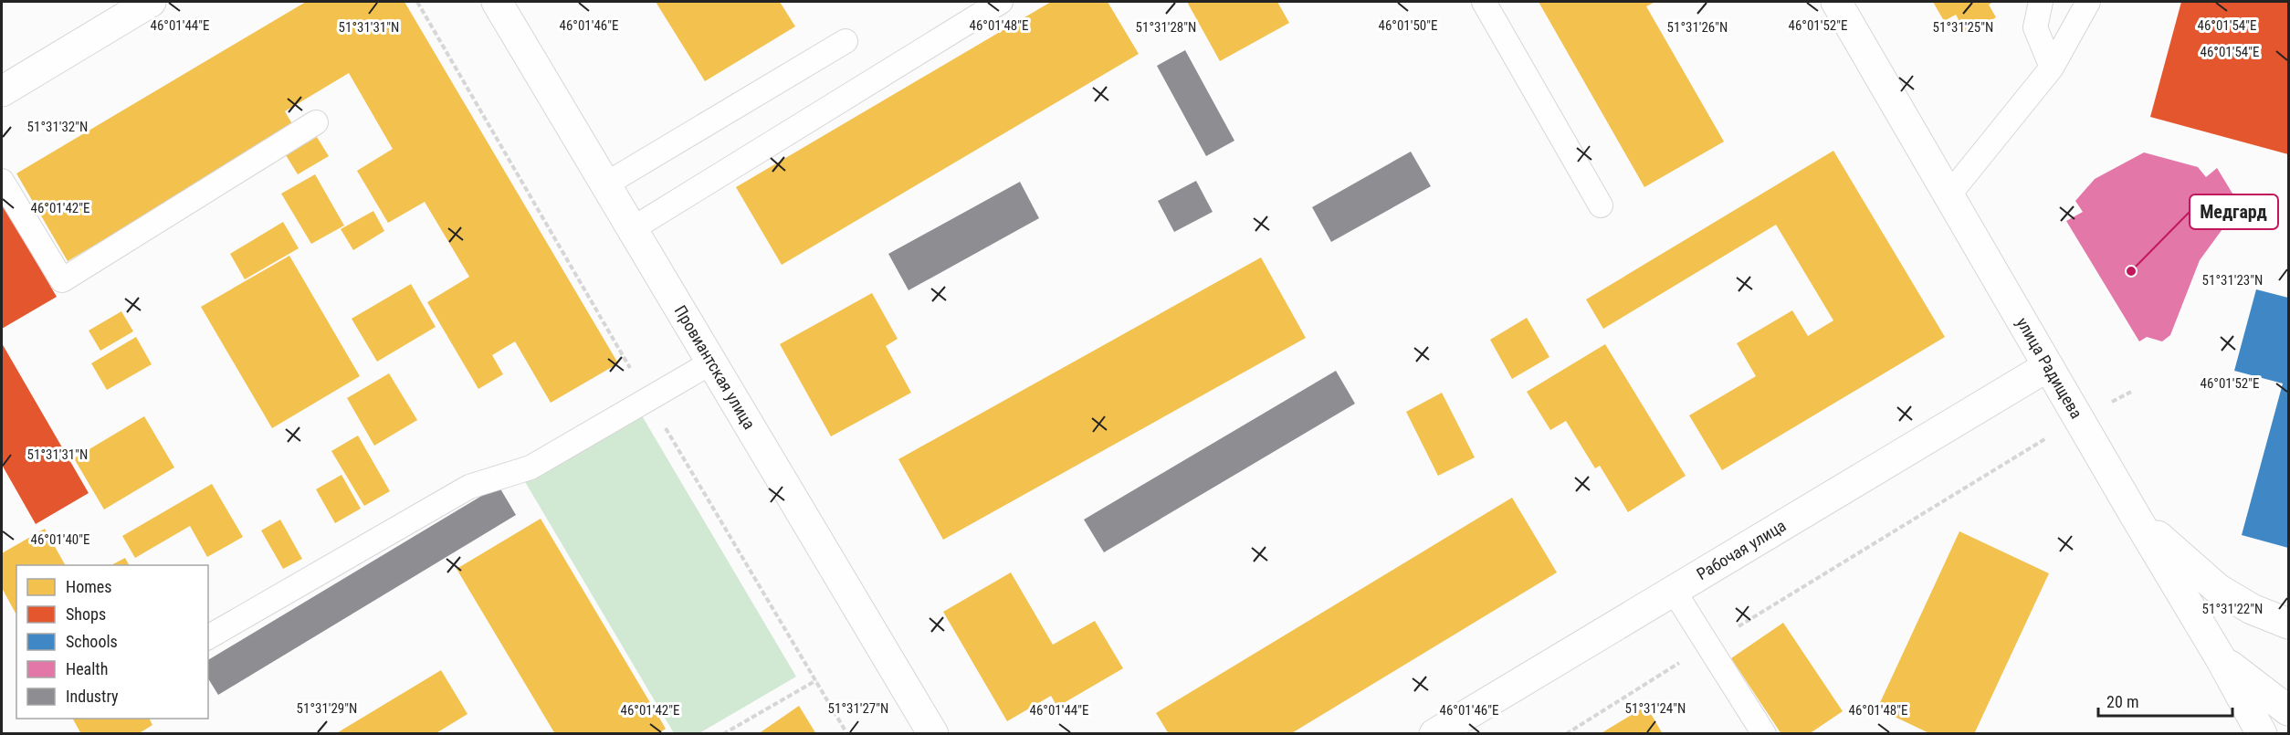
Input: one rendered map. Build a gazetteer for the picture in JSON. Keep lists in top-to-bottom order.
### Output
{
  "streets": {
    "street": ["Провиантская улица", "улица Радищева", "Рабочая улица"]
  },
  "crossings": [
    ["улица Радищева", "Рабочая улица"]
  ],
  "places": ["Медгард"],
  "legend": [
    "Homes",
    "Shops",
    "Schools",
    "Health",
    "Industry"
  ],
  "scale_bar": "20 m",
  "coordinates": [
    "46°01'54\"E",
    "46°01'44\"E",
    "46°01'46\"E",
    "46°01'48\"E",
    "46°01'50\"E",
    "46°01'52\"E",
    "51°31'31\"N",
    "51°31'28\"N",
    "51°31'26\"N",
    "51°31'25\"N",
    "51°31'32\"N",
    "46°01'42\"E",
    "51°31'23\"N",
    "46°01'40\"E",
    "51°31'22\"N",
    "51°31'29\"N",
    "51°31'27\"N",
    "51°31'24\"N"
  ]
}
